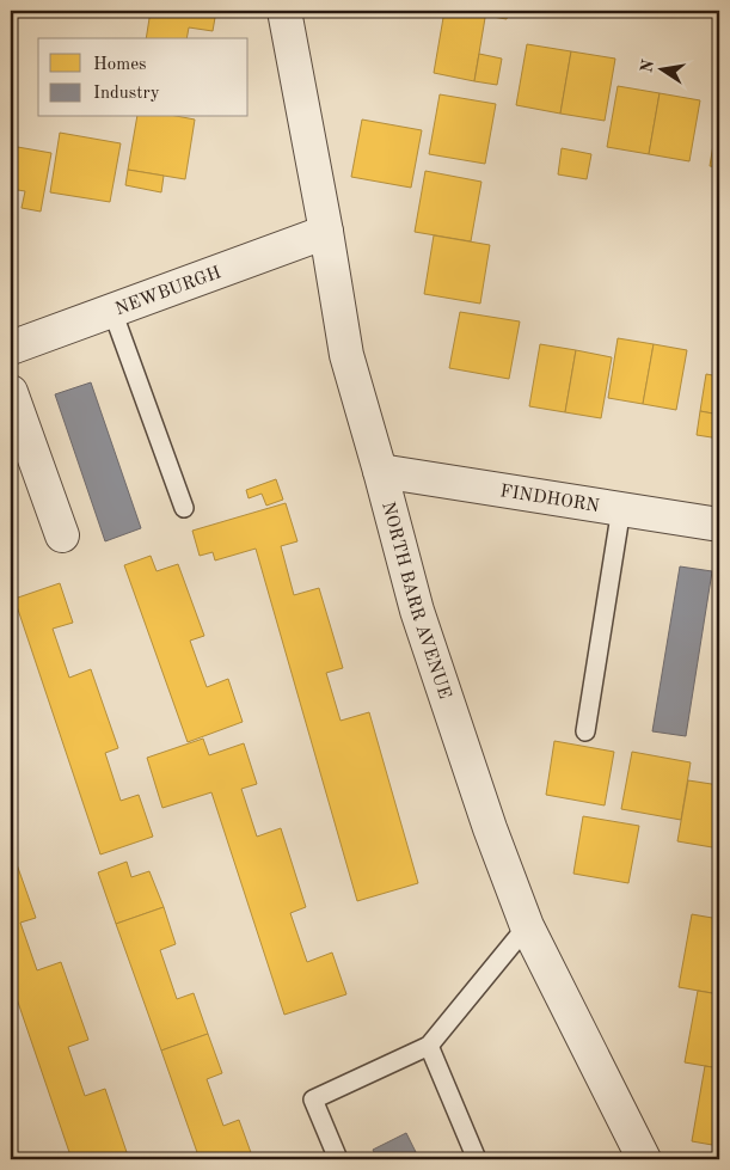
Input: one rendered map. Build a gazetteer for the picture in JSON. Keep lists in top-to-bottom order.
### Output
{
  "streets": {
    "street": ["NEWBURGH", "FINDHORN", "NORTH BARR AVENUE"]
  },
  "crossings": [
    ["NEWBURGH", "NORTH BARR AVENUE"],
    ["FINDHORN", "NORTH BARR AVENUE"]
  ],
  "legend": ["Homes", "Industry"],
  "north": "left"
}
